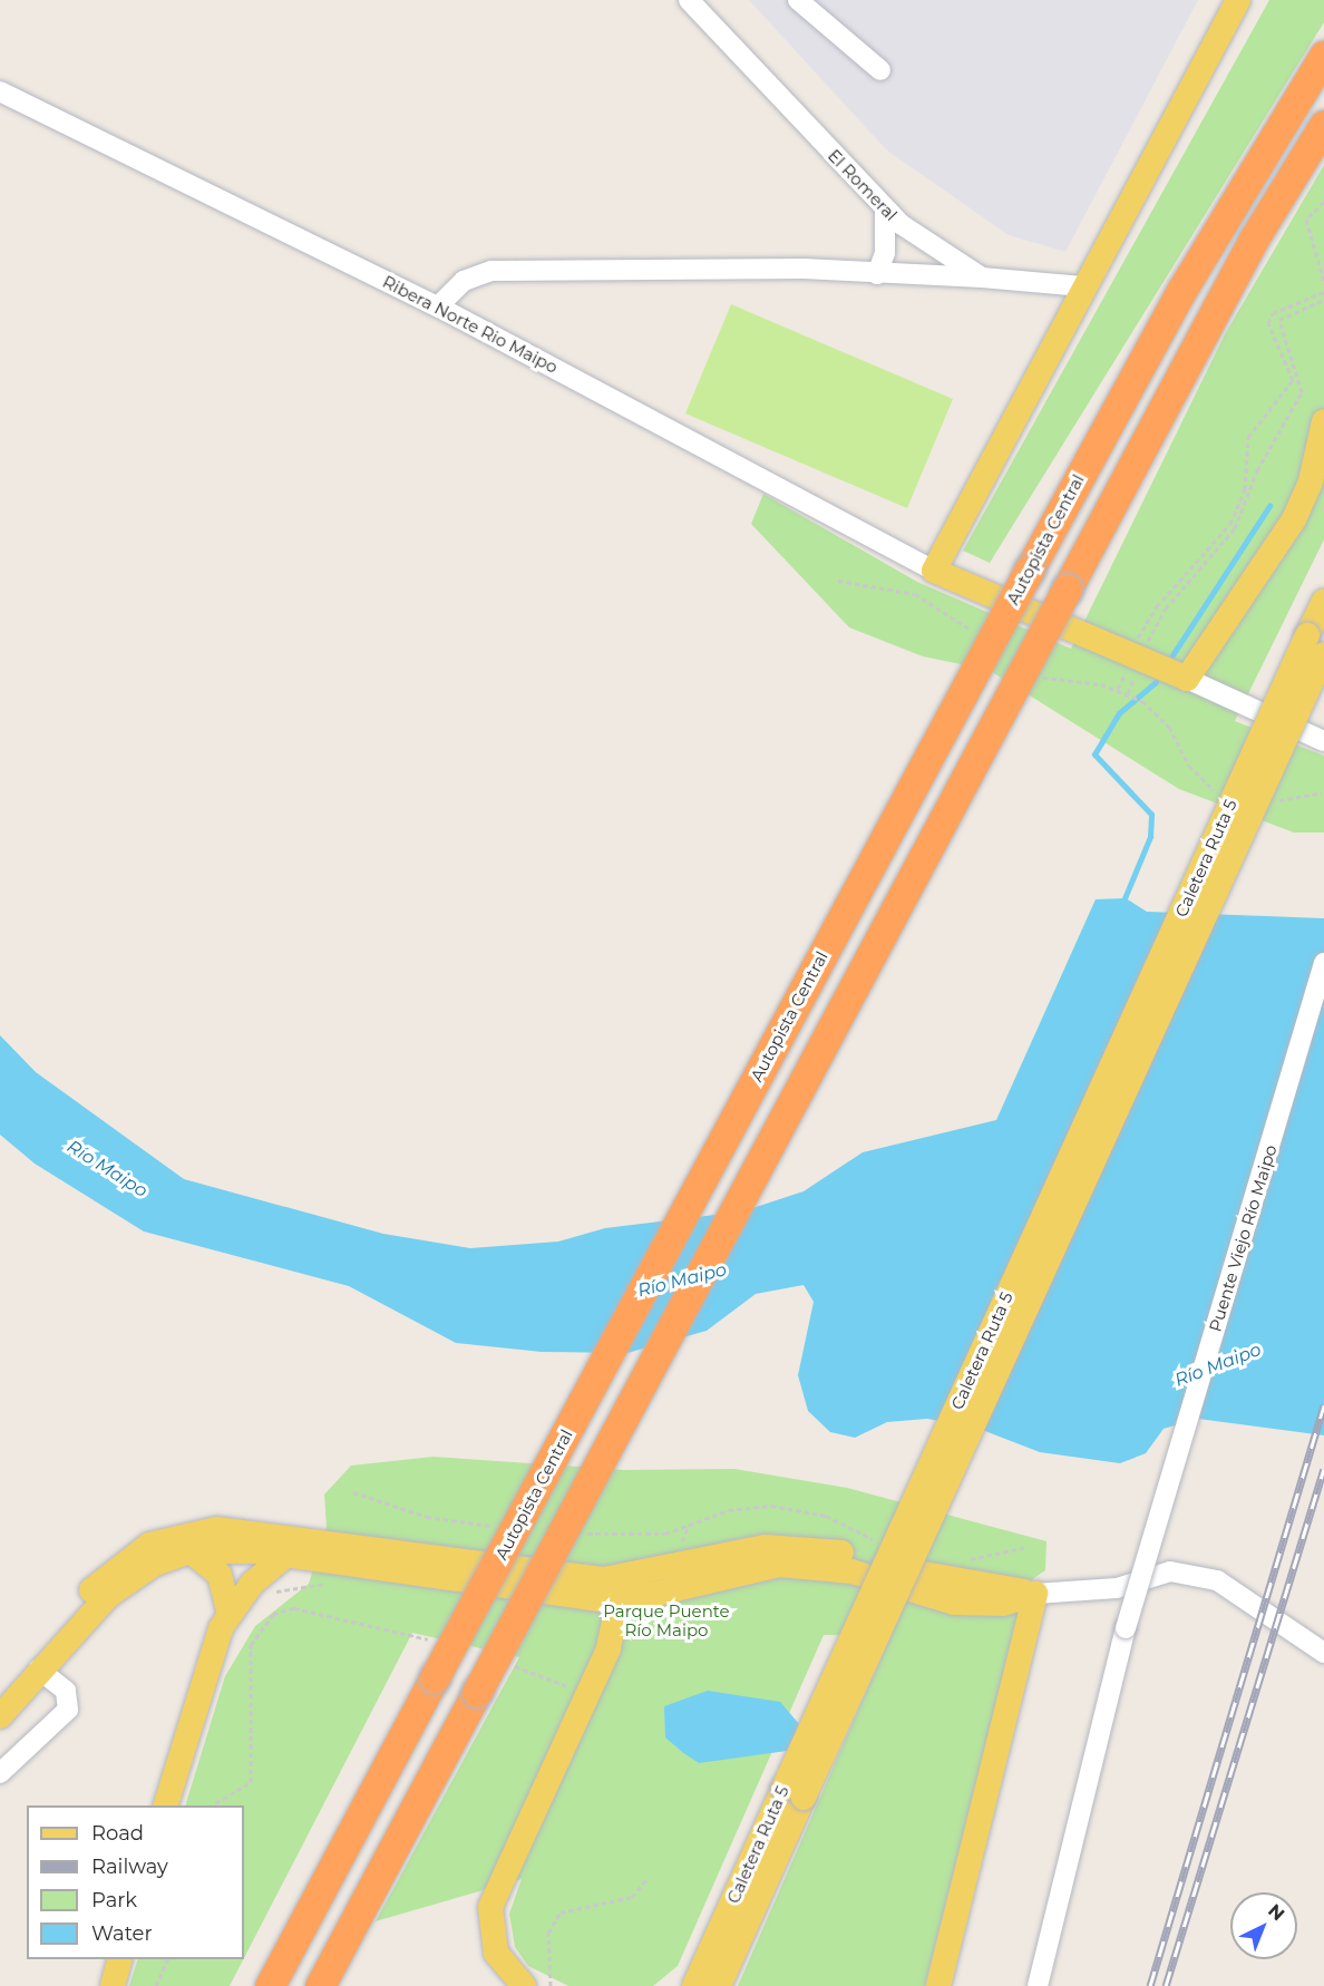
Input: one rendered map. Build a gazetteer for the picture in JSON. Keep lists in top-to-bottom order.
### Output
{
  "streets": {
    "highway": ["Autopista Central"],
    "main road": ["Caletera Ruta 5"],
    "street": ["El Romeral", "Ribera Norte Rio Maipo", "Puente Viejo Río Maipo"]
  },
  "water": ["Río Maipo"],
  "parks": ["Parque Puente Río Maipo"],
  "legend": [
    "Road",
    "Railway",
    "Park",
    "Water"
  ],
  "north": "top right"
}
